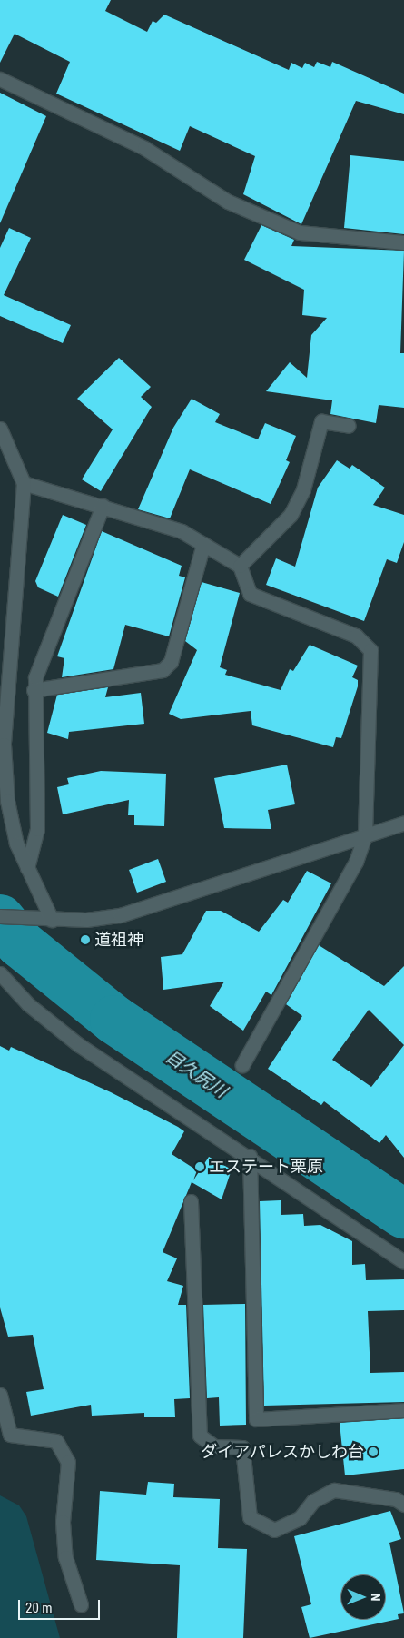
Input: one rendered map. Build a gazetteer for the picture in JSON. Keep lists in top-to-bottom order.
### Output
{
  "water": ["目久尻川"],
  "places": ["道祖神", "エステート栗原", "ダイアパレスかしわ台"],
  "scale_bar": "20 m",
  "north": "right"
}
